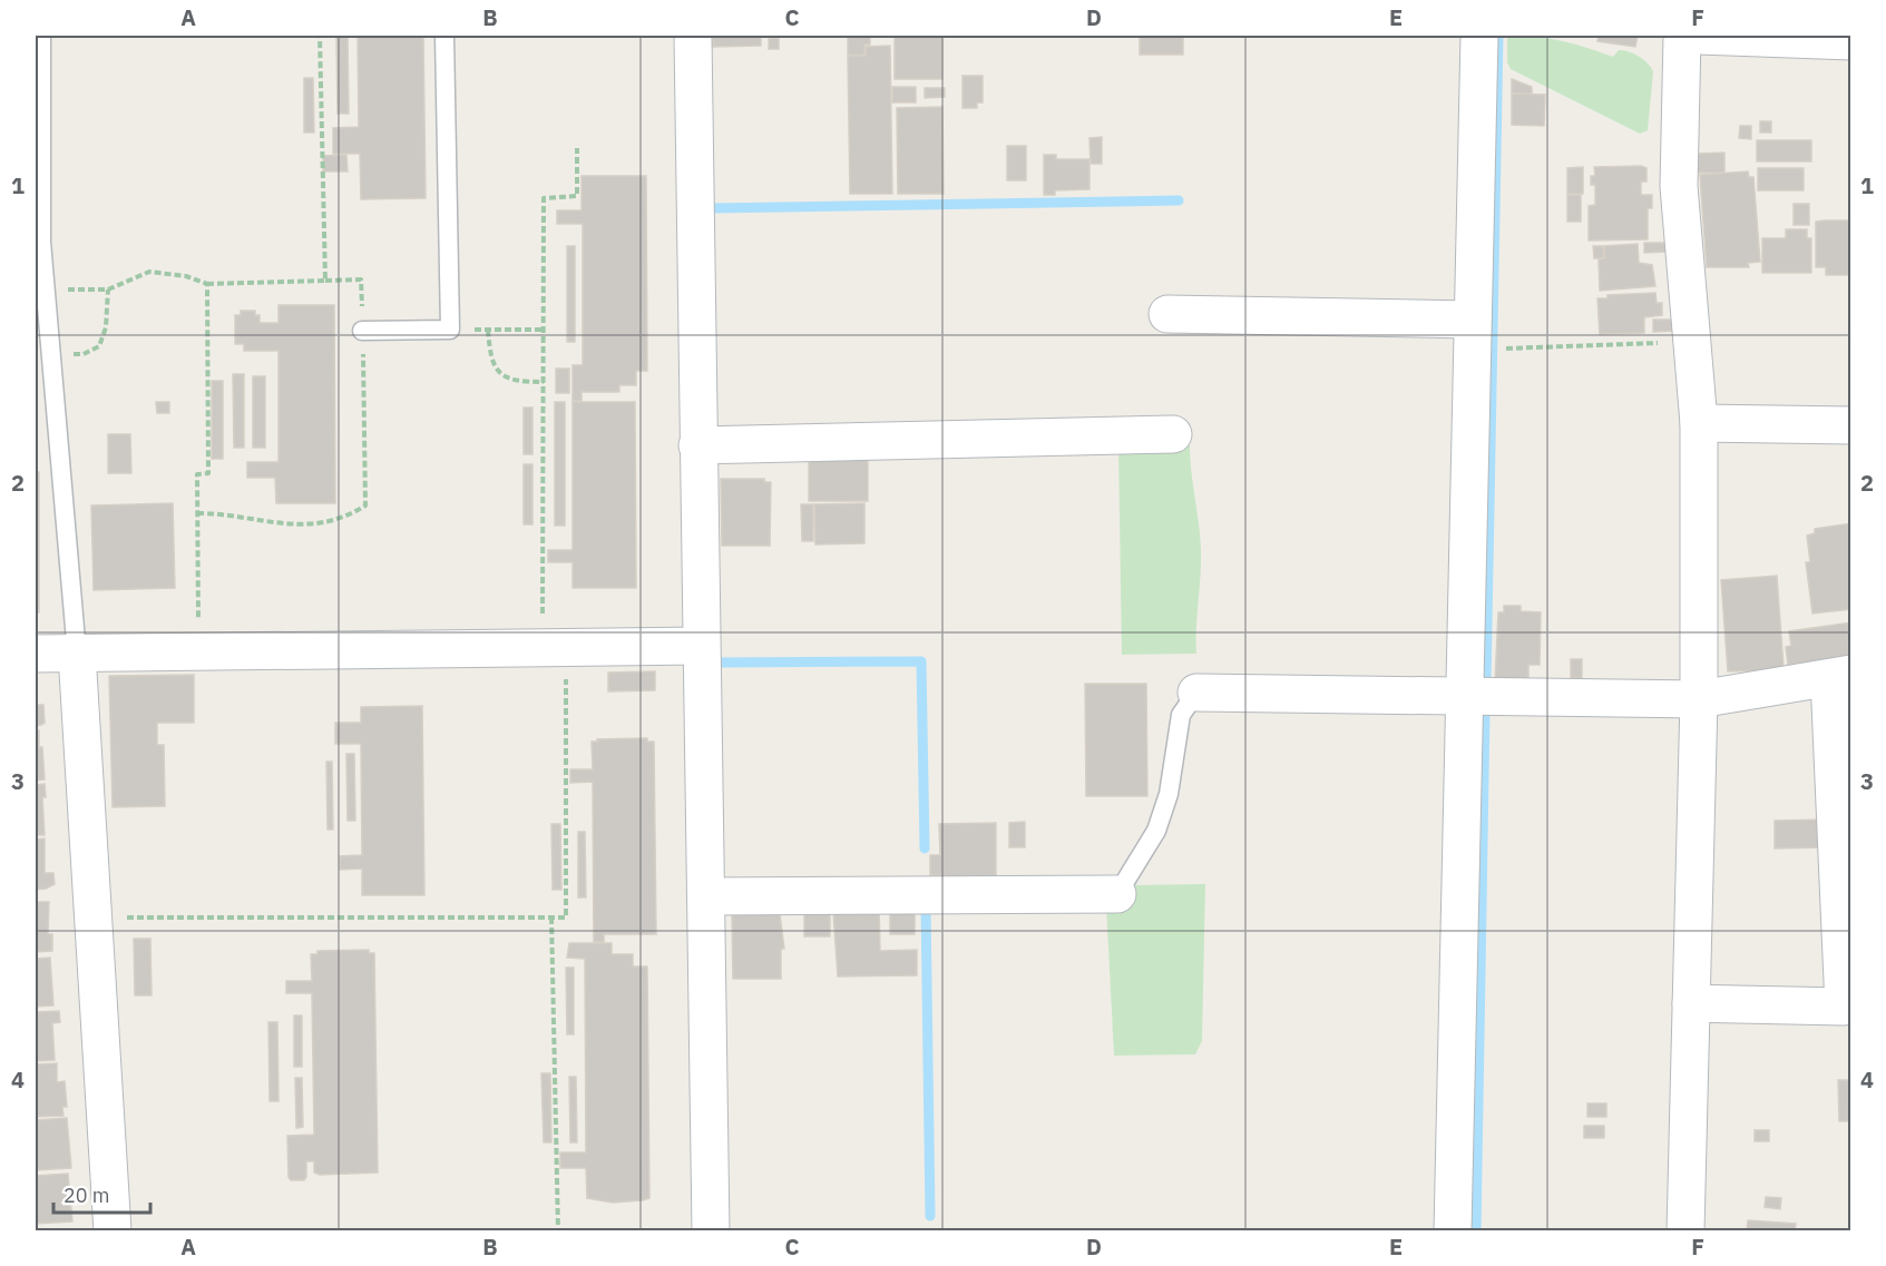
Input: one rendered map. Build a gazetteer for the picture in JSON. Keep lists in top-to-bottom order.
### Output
{
  "scale_bar": "20 m",
  "grid": {
    "columns": [
      "A",
      "B",
      "C",
      "D",
      "E",
      "F"
    ],
    "rows": [
      "1",
      "2",
      "3",
      "4"
    ]
  }
}
